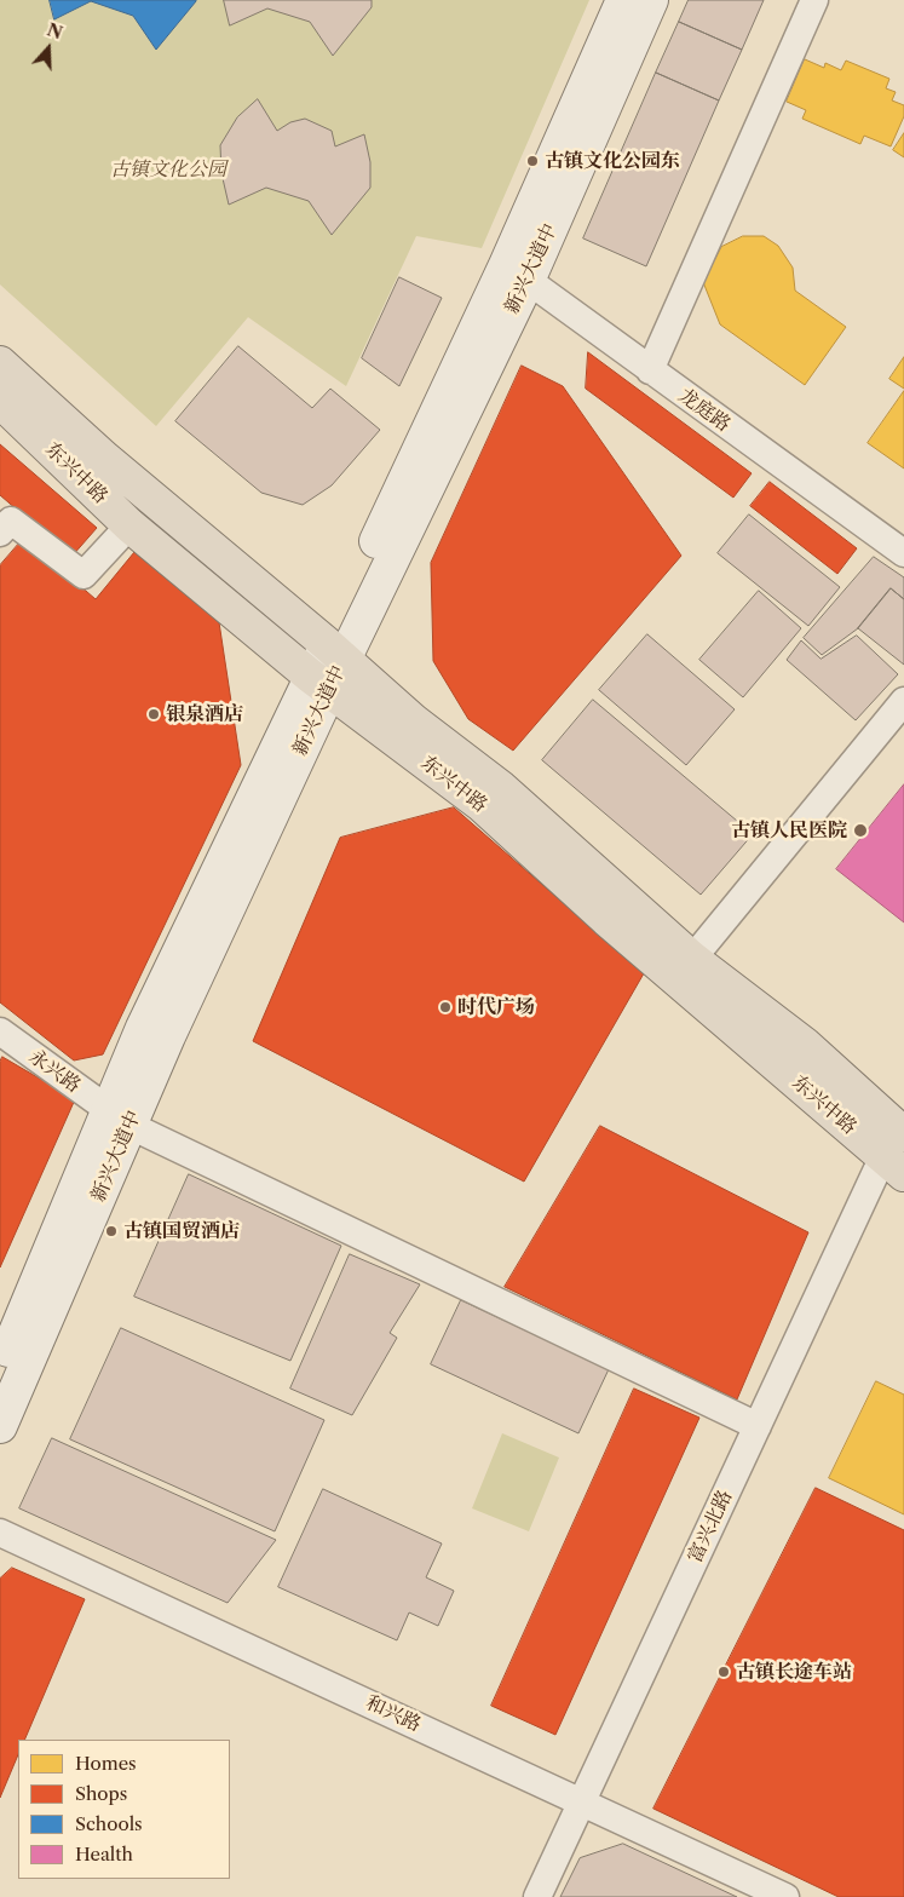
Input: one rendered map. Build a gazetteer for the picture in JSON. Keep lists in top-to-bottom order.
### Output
{
  "streets": {
    "main road": ["新兴大道中", "东兴中路"],
    "street": [
      "龙庭路",
      "永兴路",
      "富兴北路",
      "和兴路"
    ]
  },
  "crossings": [
    ["新兴大道中", "龙庭路"],
    ["新兴大道中", "东兴中路"],
    ["新兴大道中", "永兴路"],
    ["东兴中路", "富兴北路"],
    ["永兴路", "富兴北路"],
    ["富兴北路", "和兴路"]
  ],
  "parks": ["古镇文化公园"],
  "places": [
    "古镇文化公园东",
    "银泉酒店",
    "古镇人民医院",
    "时代广场",
    "古镇国贸酒店",
    "古镇长途车站"
  ],
  "legend": [
    "Homes",
    "Shops",
    "Schools",
    "Health"
  ],
  "north": "top"
}
